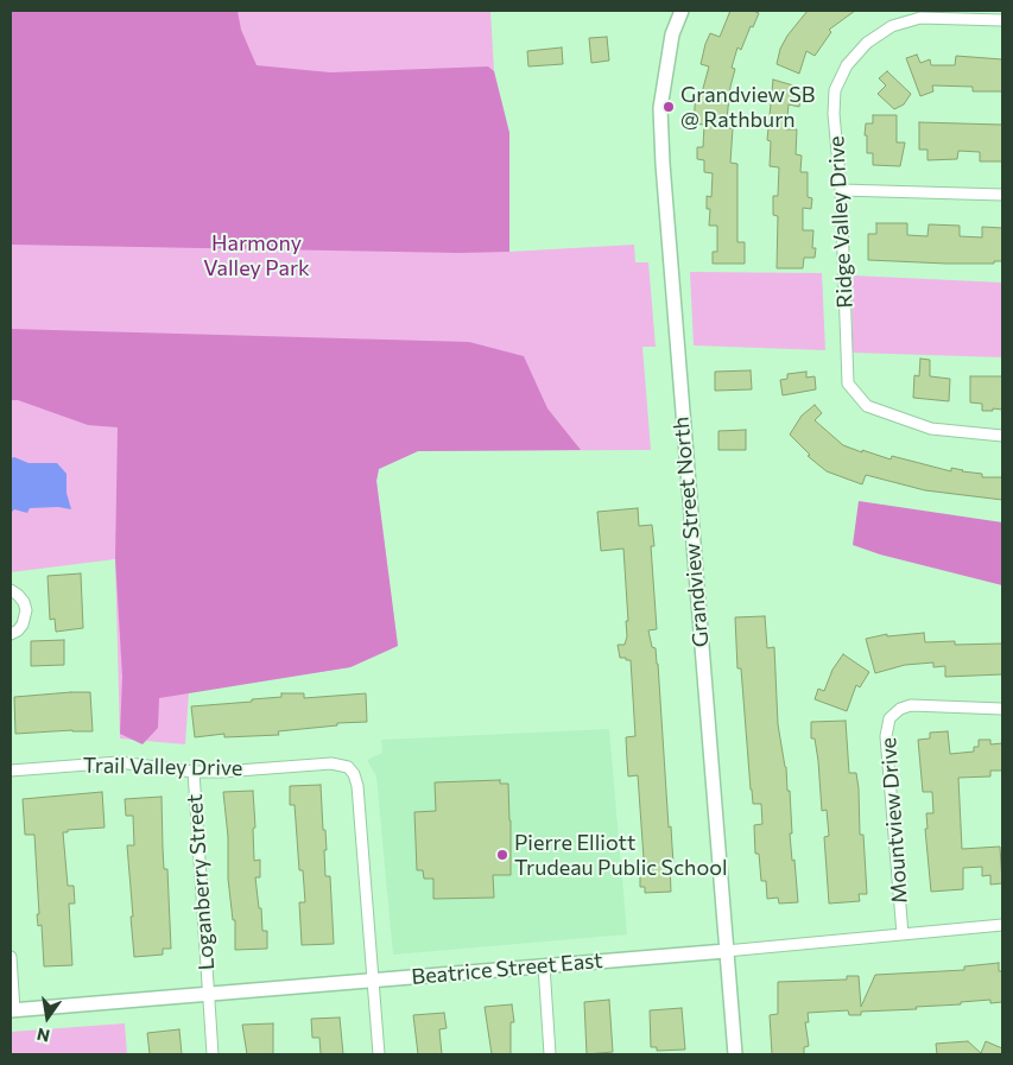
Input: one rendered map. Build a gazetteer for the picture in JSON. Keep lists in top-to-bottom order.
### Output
{
  "streets": {
    "street": [
      "Ridge Valley Drive",
      "Grandview Street North",
      "Trail Valley Drive",
      "Mountview Drive",
      "Loganberry Street",
      "Beatrice Street East"
    ]
  },
  "crossings": [
    ["Grandview Street North", "Beatrice Street East"],
    ["Trail Valley Drive", "Loganberry Street"],
    ["Trail Valley Drive", "Beatrice Street East"],
    ["Mountview Drive", "Beatrice Street East"],
    ["Loganberry Street", "Beatrice Street East"]
  ],
  "parks": ["Harmony Valley Park"],
  "places": ["Grandview SB @ Rathburn", "Pierre Elliott Trudeau Public School"],
  "north": "bottom"
}
